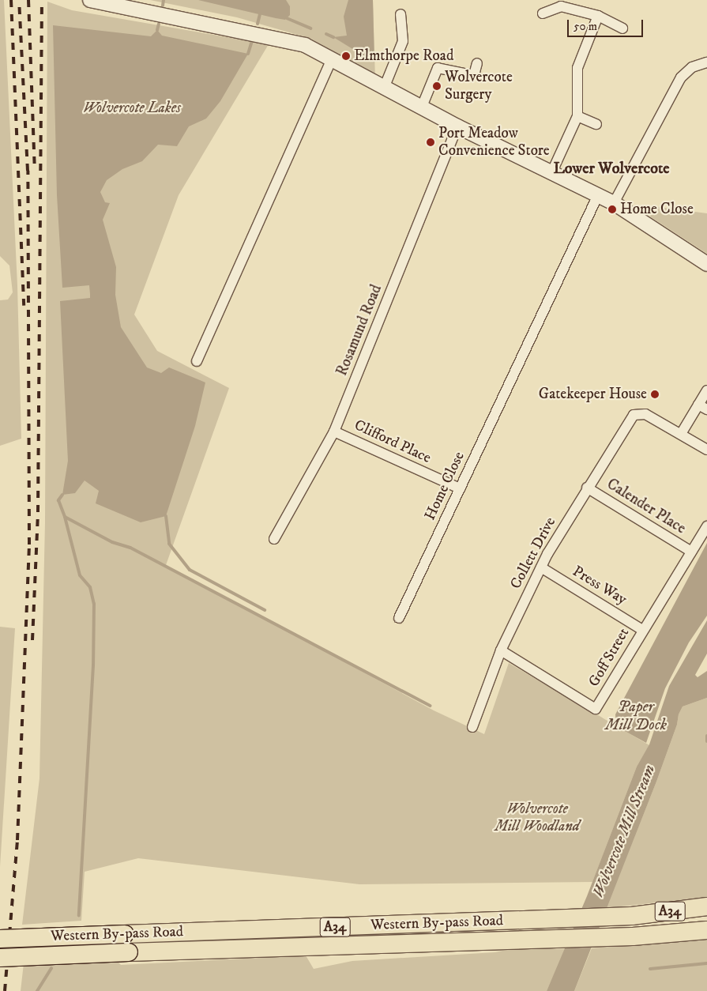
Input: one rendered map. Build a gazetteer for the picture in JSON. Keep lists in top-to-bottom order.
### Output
{
  "streets": {
    "highway": ["A34", "Western By-pass Road"],
    "street": [
      "Rosamund Road",
      "Clifford Place",
      "Home Close",
      "Calender Place",
      "Collett Drive",
      "Press Way",
      "Goff Street"
    ]
  },
  "crossings": [
    ["Rosamund Road", "Clifford Place"],
    ["Clifford Place", "Home Close"],
    ["Calender Place", "Collett Drive"],
    ["Calender Place", "Goff Street"],
    ["Collett Drive", "Press Way"],
    ["Collett Drive", "Goff Street"],
    ["Press Way", "Goff Street"]
  ],
  "districts": ["Lower Wolvercote"],
  "water": ["Paper Mill Dock", "Wolvercote Mill Stream"],
  "parks": ["Wolvercote Lakes", "Wolvercote Mill Woodland"],
  "places": [
    "Elmthorpe Road",
    "Wolvercote Surgery",
    "Port Meadow Convenience Store",
    "Home Close",
    "Gatekeeper House"
  ],
  "scale_bar": "50 m"
}
